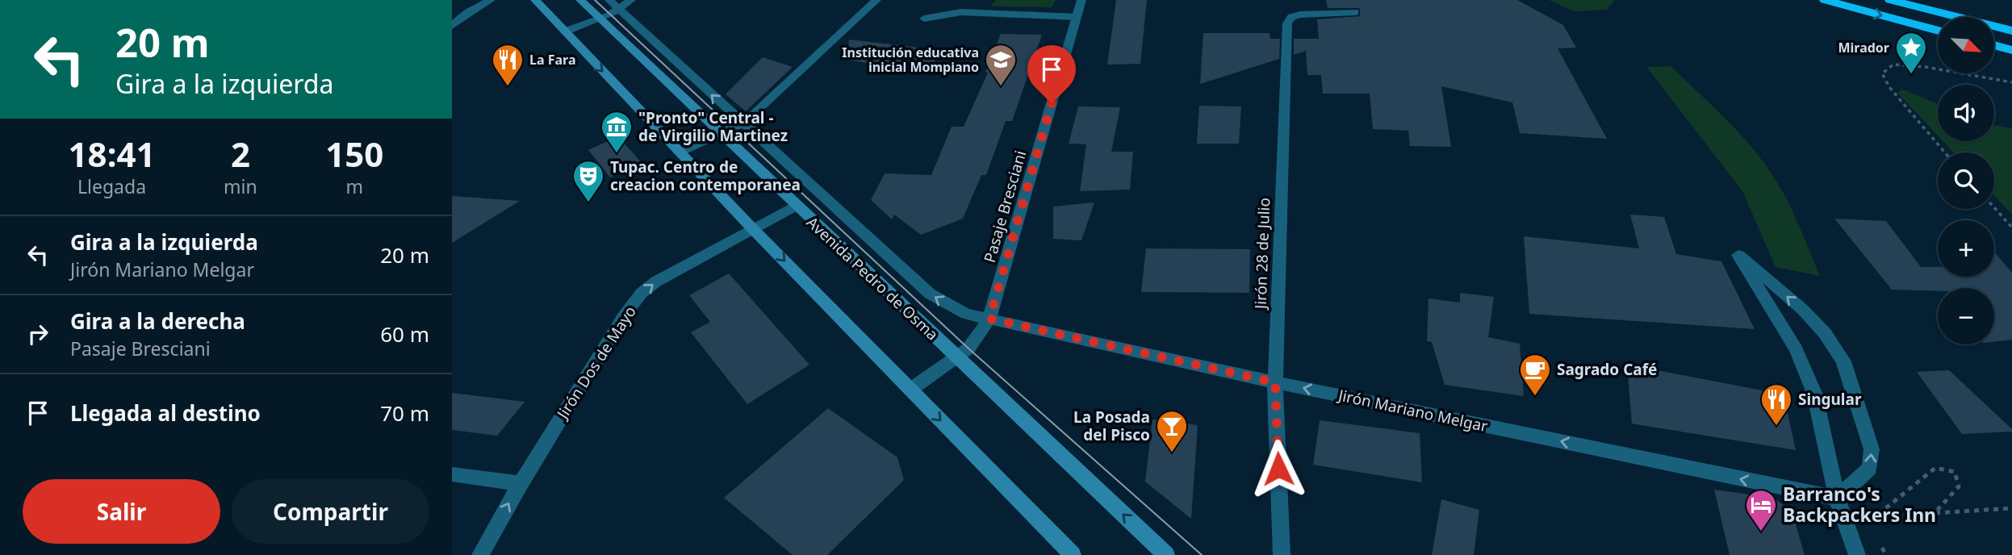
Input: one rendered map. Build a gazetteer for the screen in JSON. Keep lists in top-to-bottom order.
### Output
{
  "streets": {
    "main road": ["Avenida Pedro de Osma"],
    "street": [
      "Pasaje Bresciani",
      "Jirón 28 de Julio",
      "Jirón Dos de Mayo",
      "Jirón Mariano Melgar"
    ]
  },
  "crossings": [
    ["Pasaje Bresciani", "Avenida Pedro de Osma"],
    ["Pasaje Bresciani", "Jirón Mariano Melgar"],
    ["Jirón 28 de Julio", "Jirón Mariano Melgar"],
    ["Avenida Pedro de Osma", "Jirón Dos de Mayo"],
    ["Avenida Pedro de Osma", "Jirón Mariano Melgar"]
  ],
  "one_way": ["Jirón Dos de Mayo", "Jirón Mariano Melgar"],
  "places": {
    "place": ["Mirador"],
    "restaurant": ["La Fara", "Singular"],
    "school or university": ["Institución educativa inicial Mompiano"],
    "museum": ["\"Pronto\" Central - de Virgilio Martinez"],
    "theatre": ["Tupac. Centro de creacion contemporanea"],
    "cafe": ["Sagrado Café"],
    "bar": ["La Posada del Pisco"],
    "hotel": ["Barranco's Backpackers Inn"]
  },
  "north": "bottom right",
  "page": {
    "turn": ["20 m", "Gira a la izquierda"],
    "map_buttons": ["+", "−"],
    "eta": [
      "18:41",
      "Llegada",
      "2",
      "min",
      "150",
      "m"
    ],
    "list": [
      {
        "name": "Gira a la izquierda",
        "note": "Jirón Mariano Melgar",
        "value": "20 m"
      },
      {
        "name": "Gira a la derecha",
        "note": "Pasaje Bresciani",
        "value": "60 m"
      },
      {
        "name": "Llegada al destino",
        "value": "70 m"
      }
    ],
    "buttons": ["Salir", "Compartir"]
  }
}
